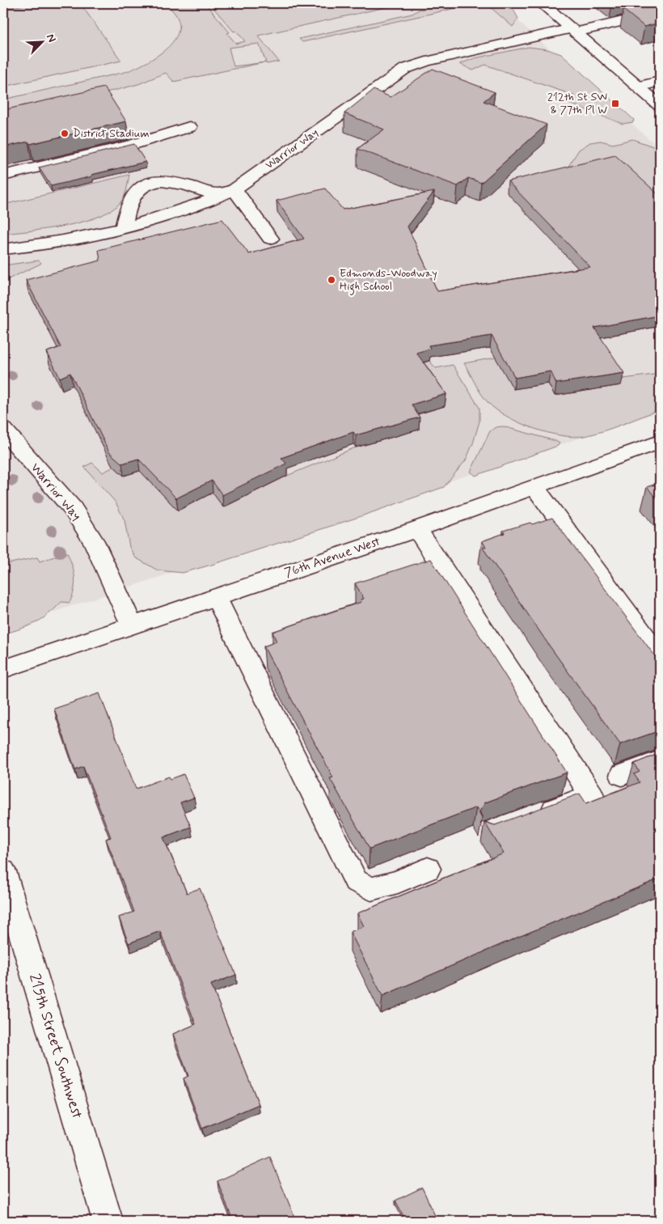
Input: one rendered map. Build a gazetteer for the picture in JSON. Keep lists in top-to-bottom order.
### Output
{
  "streets": {
    "street": ["Warrior Way", "76th Avenue West", "215th Street Southwest"]
  },
  "crossings": [
    ["Warrior Way", "76th Avenue West"]
  ],
  "places": {
    "transit": ["212th St SW & 77th Pl W"],
    "other": ["District Stadium", "Edmonds-Woodway High School"]
  },
  "north": "top right"
}
